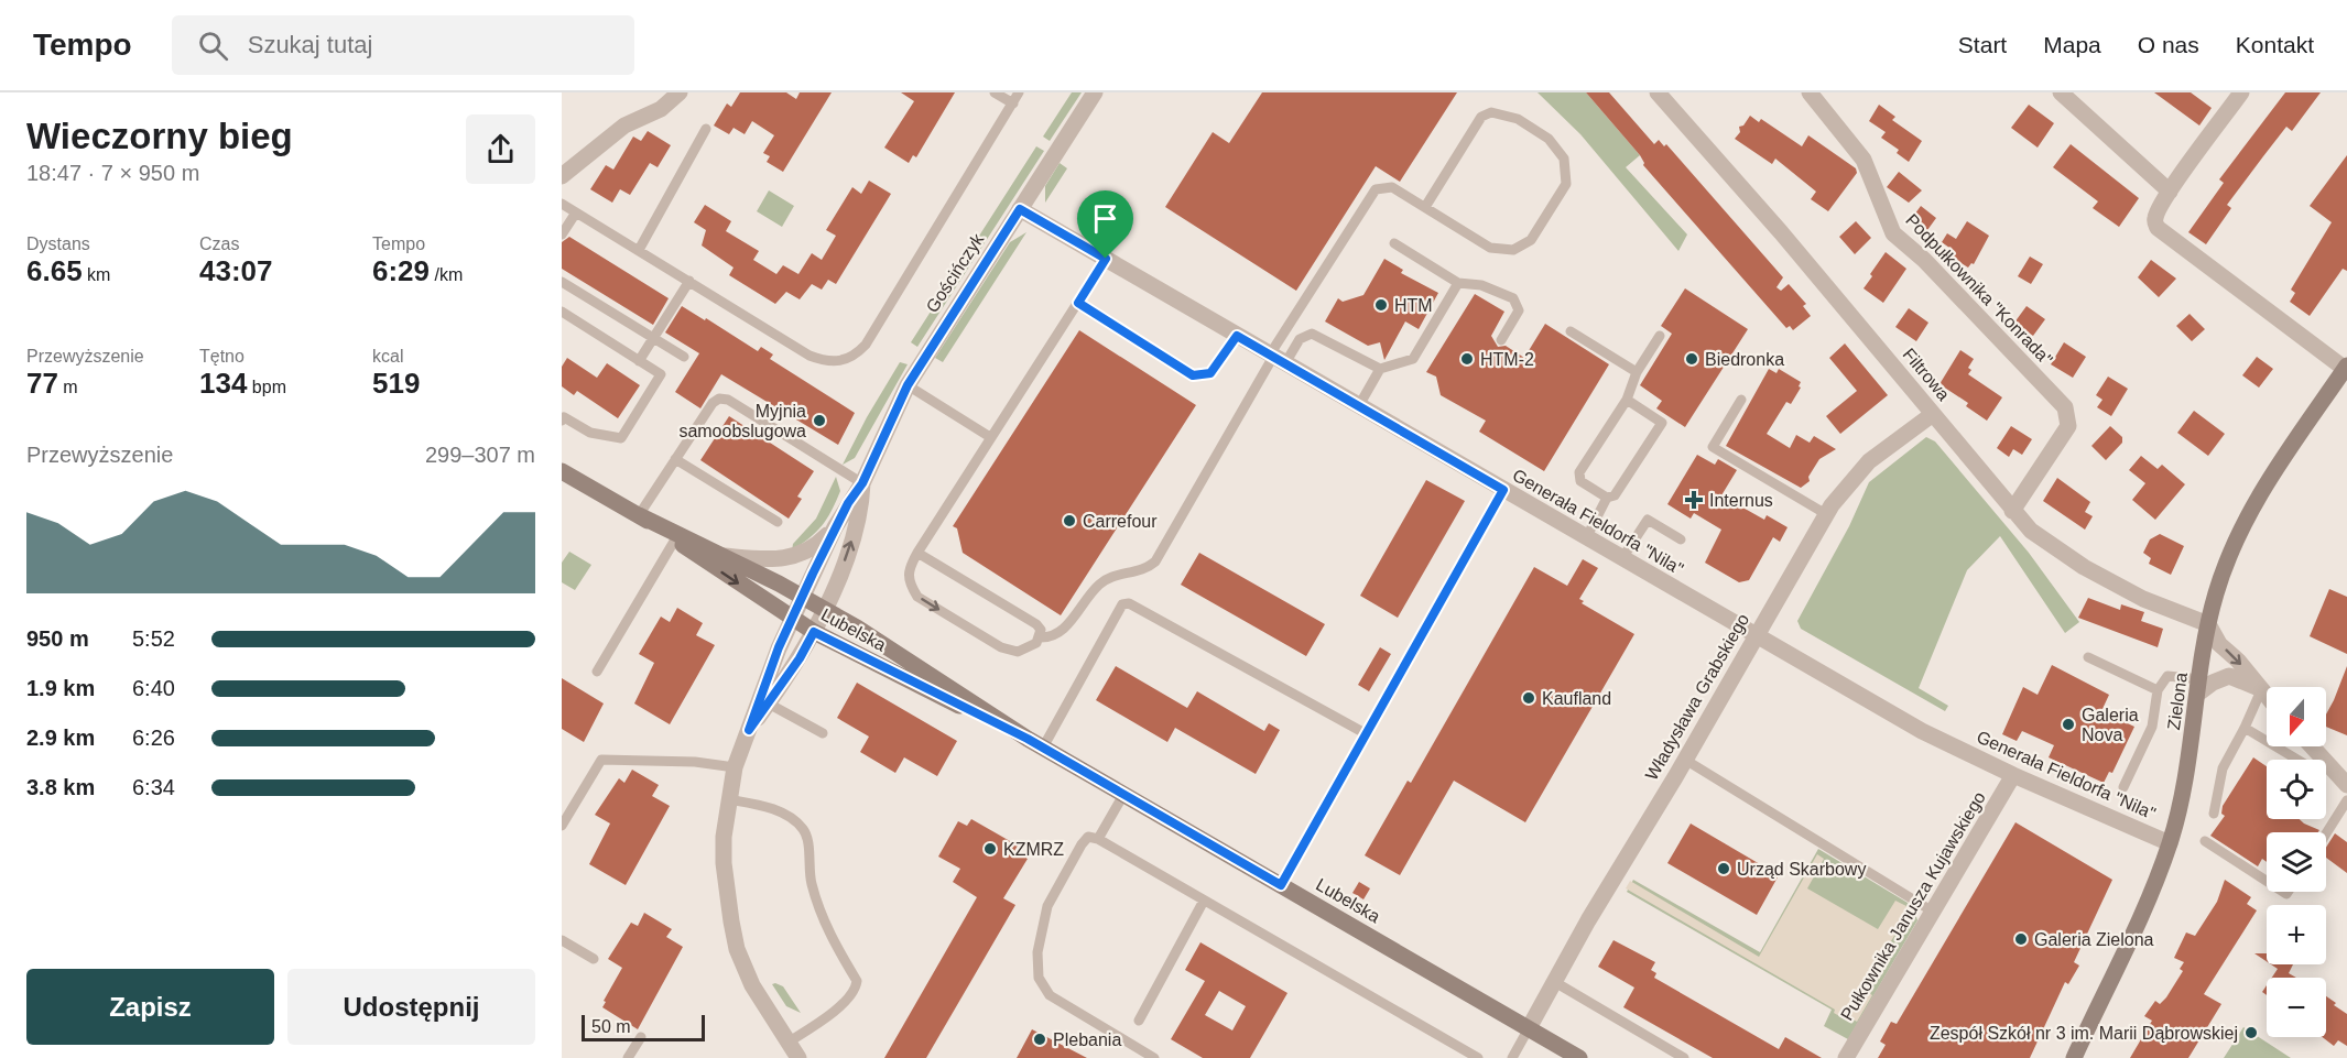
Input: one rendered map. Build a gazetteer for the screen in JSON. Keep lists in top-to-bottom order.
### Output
{
  "streets": {
    "main road": ["Lubelska", "Zielona"],
    "street": [
      "Gościńczyk",
      "Podpułkownika \"Konrada\"",
      "Filtrowa",
      "Generała Fieldorfa \"Nila\"",
      "Władysława Grabskiego",
      "Pułkownika Janusza Kujawskiego"
    ]
  },
  "crossings": [
    ["Gościńczyk", "Generała Fieldorfa \"Nila\""],
    ["Gościńczyk", "Lubelska"],
    ["Podpułkownika \"Konrada\"", "Filtrowa"],
    ["Filtrowa", "Władysława Grabskiego"],
    ["Filtrowa", "Zielona"],
    ["Generała Fieldorfa \"Nila\"", "Władysława Grabskiego"],
    ["Generała Fieldorfa \"Nila\"", "Zielona"],
    ["Generała Fieldorfa \"Nila\"", "Pułkownika Janusza Kujawskiego"],
    ["Lubelska", "Władysława Grabskiego"]
  ],
  "places": {
    "other": [
      "HTM",
      "HTM-2",
      "Biedronka",
      "Myjnia samoobslugowa",
      "Carrefour",
      "Kaufland",
      "Galeria Nova",
      "KZMRZ",
      "Urząd Skarbowy",
      "Galeria Zielona",
      "Zespół Szkół nr 3 im. Marii Dąbrowskiej",
      "Plebania"
    ],
    "health": ["Internus"]
  },
  "scale_bar": "50 m",
  "north": "bottom",
  "page": {
    "header": "Tempo",
    "search": "Szukaj tutaj",
    "nav": [
      "Start",
      "Mapa",
      "O nas",
      "Kontakt"
    ],
    "heading": ["Wieczorny bieg", "18:47 · 7 × 950 m"],
    "stats": [
      ["Dystans", "6.65 km"],
      ["Czas", "43:07"],
      ["Tempo", "6:29 /km"],
      ["Przewyższenie", "77 m"],
      ["Tętno", "134 bpm"],
      ["kcal", "519"]
    ],
    "chart": ["Przewyższenie", "299–307 m"],
    "list": [
      {
        "name": "950 m",
        "note": "5:52"
      },
      {
        "name": "1.9 km",
        "note": "6:40"
      },
      {
        "name": "2.9 km",
        "note": "6:26"
      },
      {
        "name": "3.8 km",
        "note": "6:34"
      }
    ],
    "map_buttons": ["+", "−"],
    "buttons": ["Zapisz", "Udostępnij"],
    "scale": "50 m"
  }
}
